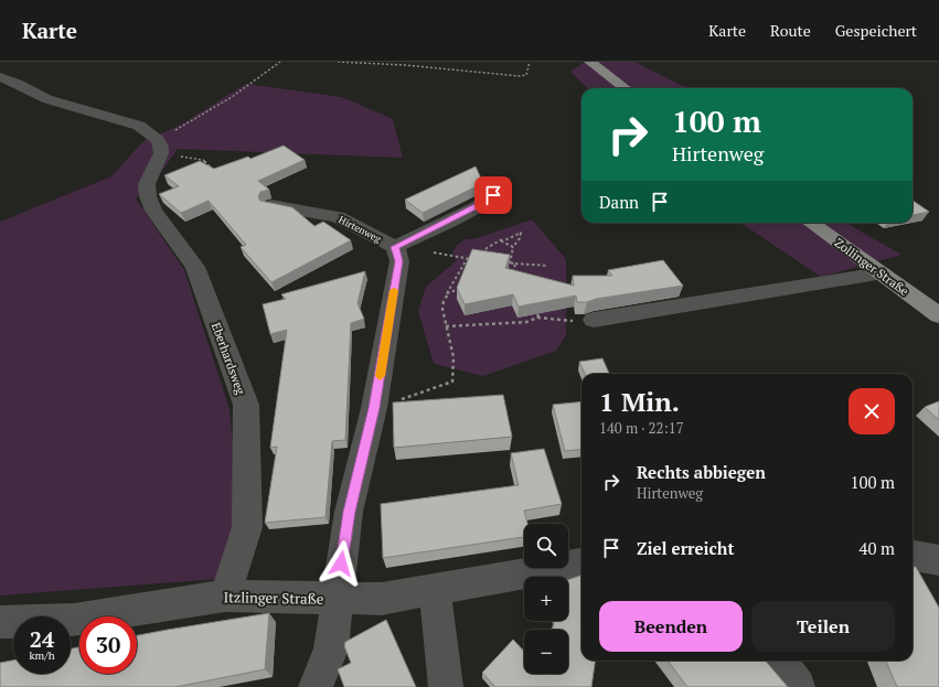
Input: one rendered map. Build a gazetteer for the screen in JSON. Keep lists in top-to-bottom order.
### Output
{
  "streets": {
    "main road": ["Zollinger Straße"],
    "street": ["Hirtenweg", "Eberhardsweg", "Itzlinger Straße"]
  },
  "crossings": [
    ["Hirtenweg", "Itzlinger Straße"],
    ["Eberhardsweg", "Itzlinger Straße"]
  ],
  "page": {
    "header": "Karte",
    "nav": ["Karte", "Route", "Gespeichert"],
    "turn": ["100 m", "Hirtenweg"],
    "then": "Dann",
    "heading": ["1 Min.", "140 m · 22:17"],
    "list": [
      {
        "name": "Rechts abbiegen",
        "note": "Hirtenweg",
        "value": "100 m"
      },
      {
        "name": "Ziel erreicht",
        "value": "40 m"
      }
    ],
    "map_buttons": ["+", "−"],
    "buttons": ["Beenden", "Teilen"],
    "speed": "24 km/h",
    "limit": "30"
  }
}
